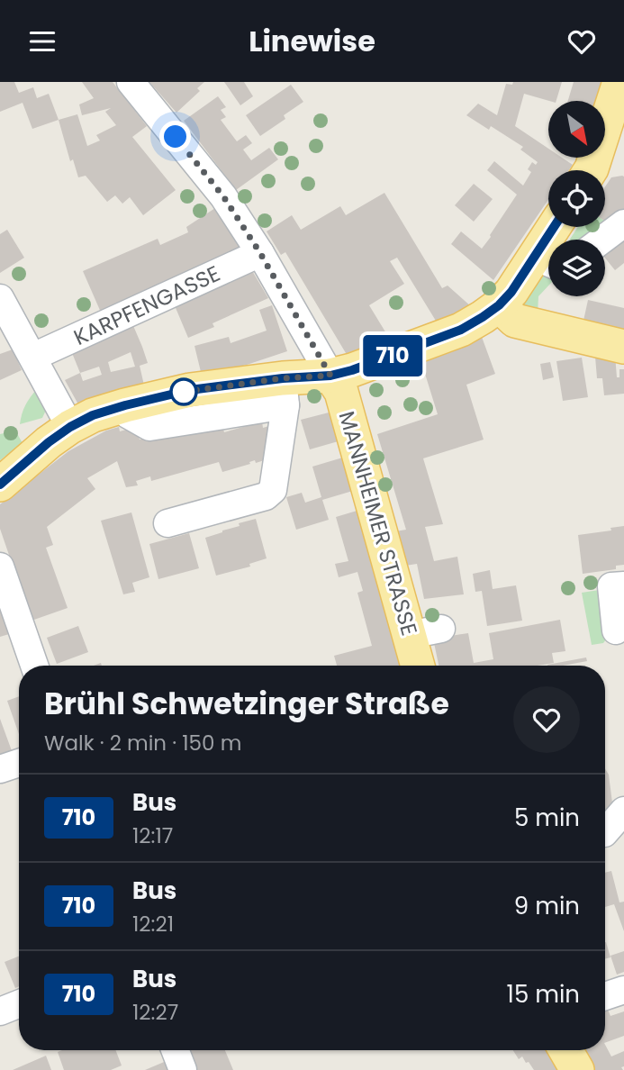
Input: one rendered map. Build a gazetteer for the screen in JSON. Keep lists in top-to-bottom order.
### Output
{
  "streets": {
    "main road": ["MANNHEIMER STRASSE"],
    "street": ["KARPFENGASSE"]
  },
  "lines": ["bus line 710"],
  "north": "bottom right",
  "page": {
    "header": "Linewise",
    "on_map": "710",
    "heading": ["Brühl Schwetzinger Straße", "Walk · 2 min · 150 m"],
    "list": [
      {
        "mark": "710",
        "name": "Bus",
        "note": "12:17",
        "value": "5 min"
      },
      {
        "mark": "710",
        "name": "Bus",
        "note": "12:21",
        "value": "9 min"
      },
      {
        "mark": "710",
        "name": "Bus",
        "note": "12:27",
        "value": "15 min"
      }
    ]
  }
}
